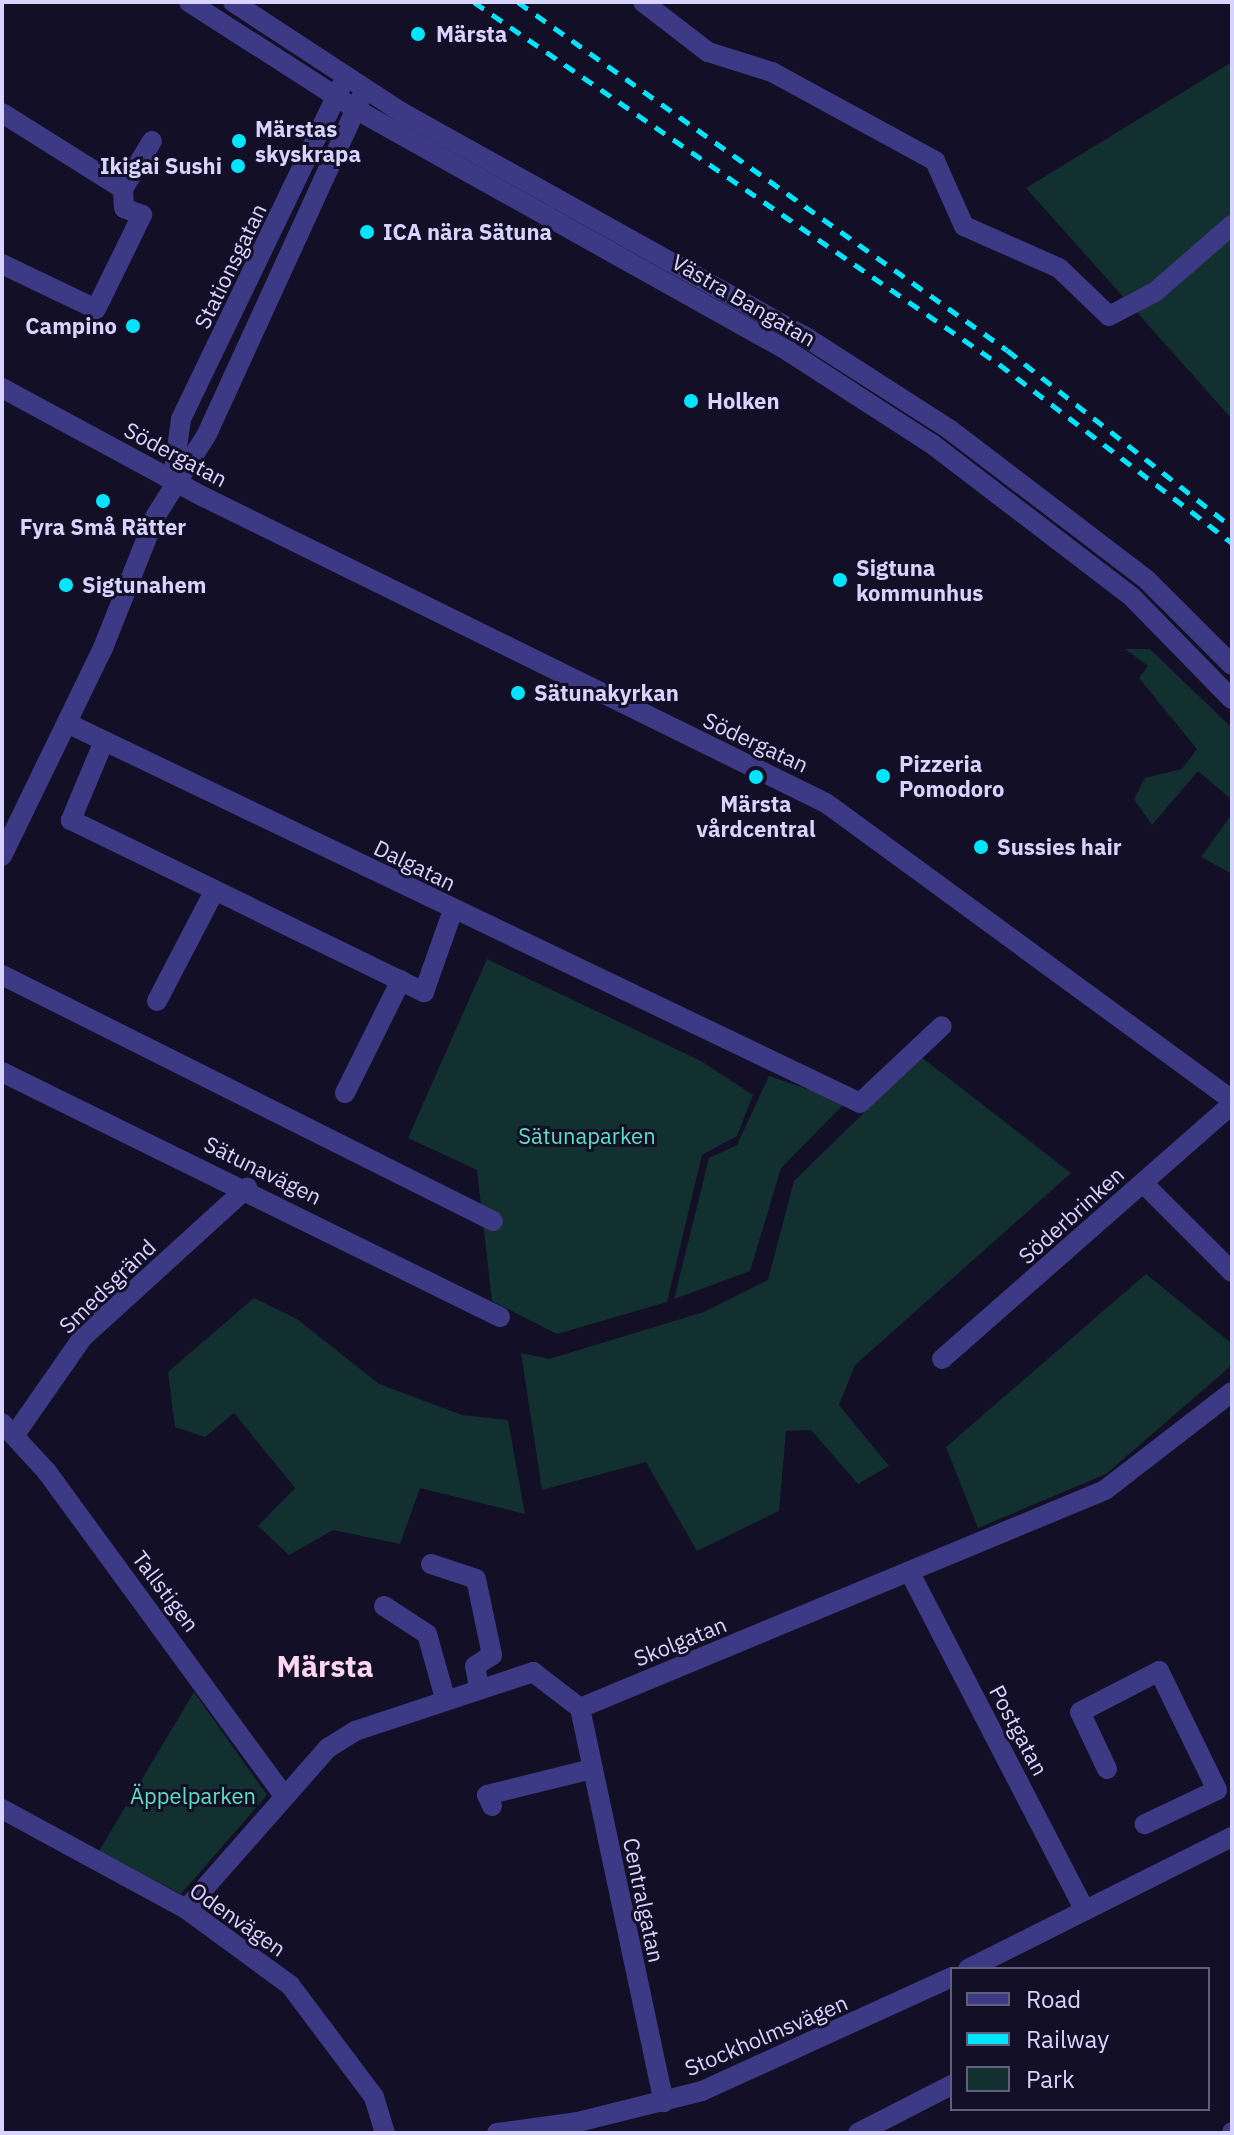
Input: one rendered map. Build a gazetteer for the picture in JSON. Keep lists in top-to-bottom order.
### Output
{
  "streets": {
    "street": [
      "Stationsgatan",
      "Västra Bangatan",
      "Södergatan",
      "Dalgatan",
      "Sätunavägen",
      "Söderbrinken",
      "Smedsgränd",
      "Tallstigen",
      "Skolgatan",
      "Postgatan",
      "Centralgatan",
      "Odenvägen",
      "Stockholmsvägen"
    ]
  },
  "crossings": [
    ["Stationsgatan", "Västra Bangatan"],
    ["Stationsgatan", "Södergatan"],
    ["Stationsgatan", "Dalgatan"],
    ["Södergatan", "Söderbrinken"],
    ["Sätunavägen", "Smedsgränd"],
    ["Smedsgränd", "Tallstigen"],
    ["Skolgatan", "Postgatan"],
    ["Skolgatan", "Centralgatan"],
    ["Centralgatan", "Stockholmsvägen"]
  ],
  "districts": ["Märsta"],
  "parks": ["Sätunaparken", "Äppelparken"],
  "places": [
    "Märsta",
    "Märstas skyskrapa",
    "Ikigai Sushi",
    "ICA nära Sätuna",
    "Campino",
    "Holken",
    "Fyra Små Rätter",
    "Sigtuna kommunhus",
    "Sigtunahem",
    "Sätunakyrkan",
    "Pizzeria Pomodoro",
    "Märsta vårdcentral",
    "Sussies hair"
  ],
  "legend": ["Road", "Railway", "Park"]
}
